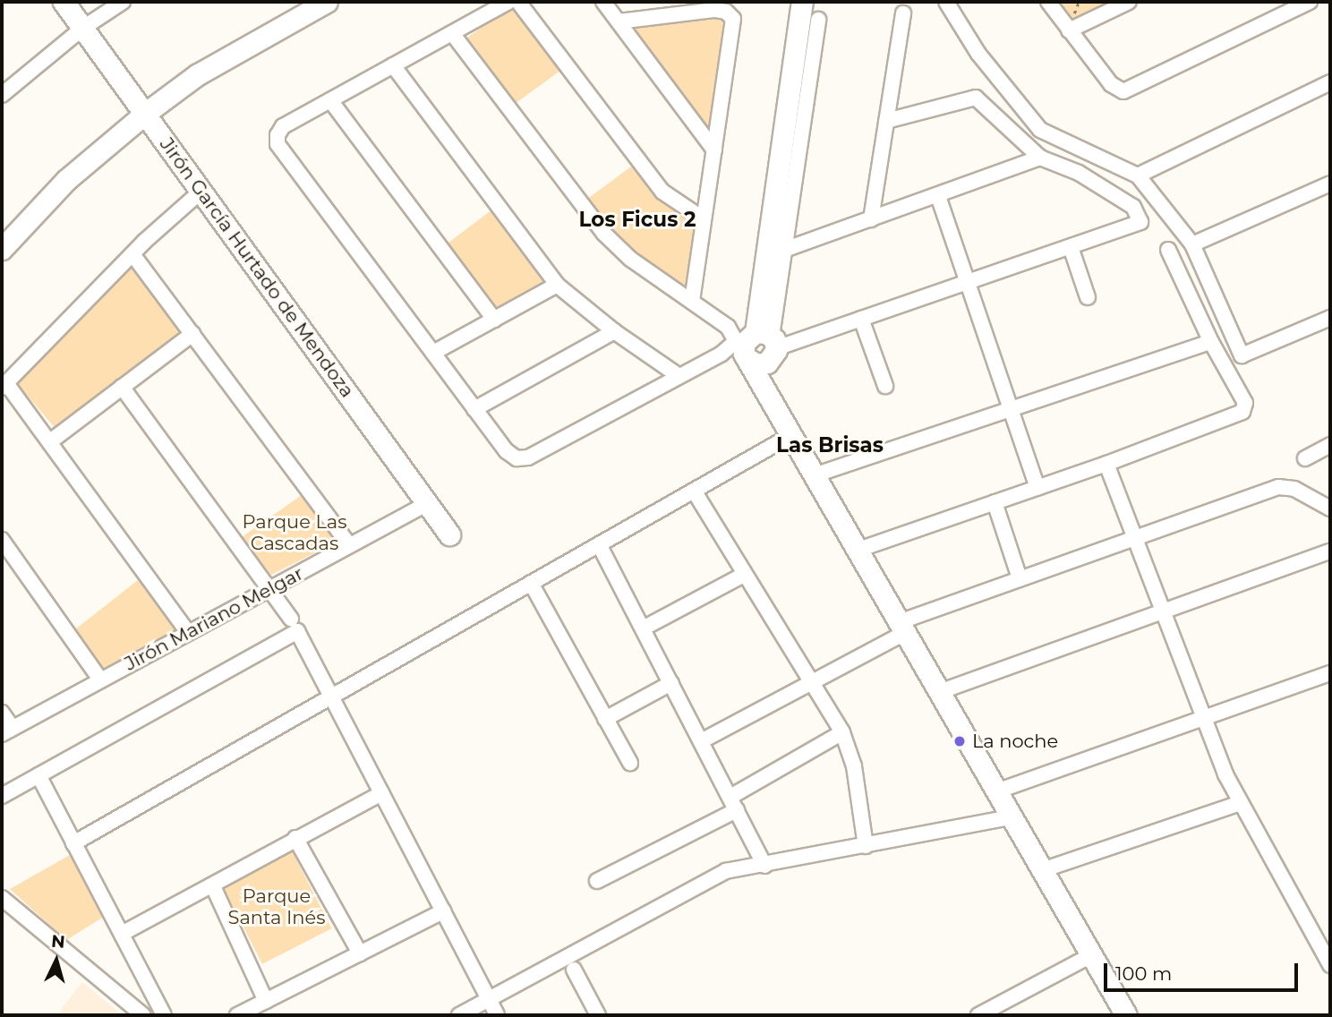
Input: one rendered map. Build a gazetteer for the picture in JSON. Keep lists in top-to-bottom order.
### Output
{
  "streets": {
    "street": ["Jirón García Hurtado de Mendoza", "Jirón Mariano Melgar"]
  },
  "crossings": [
    ["Jirón García Hurtado de Mendoza", "Jirón Mariano Melgar"]
  ],
  "districts": ["Los Ficus 2", "Las Brisas"],
  "parks": ["Parque Las Cascadas", "Parque Santa Inés"],
  "places": ["La noche"],
  "scale_bar": "100 m",
  "north": "top"
}
